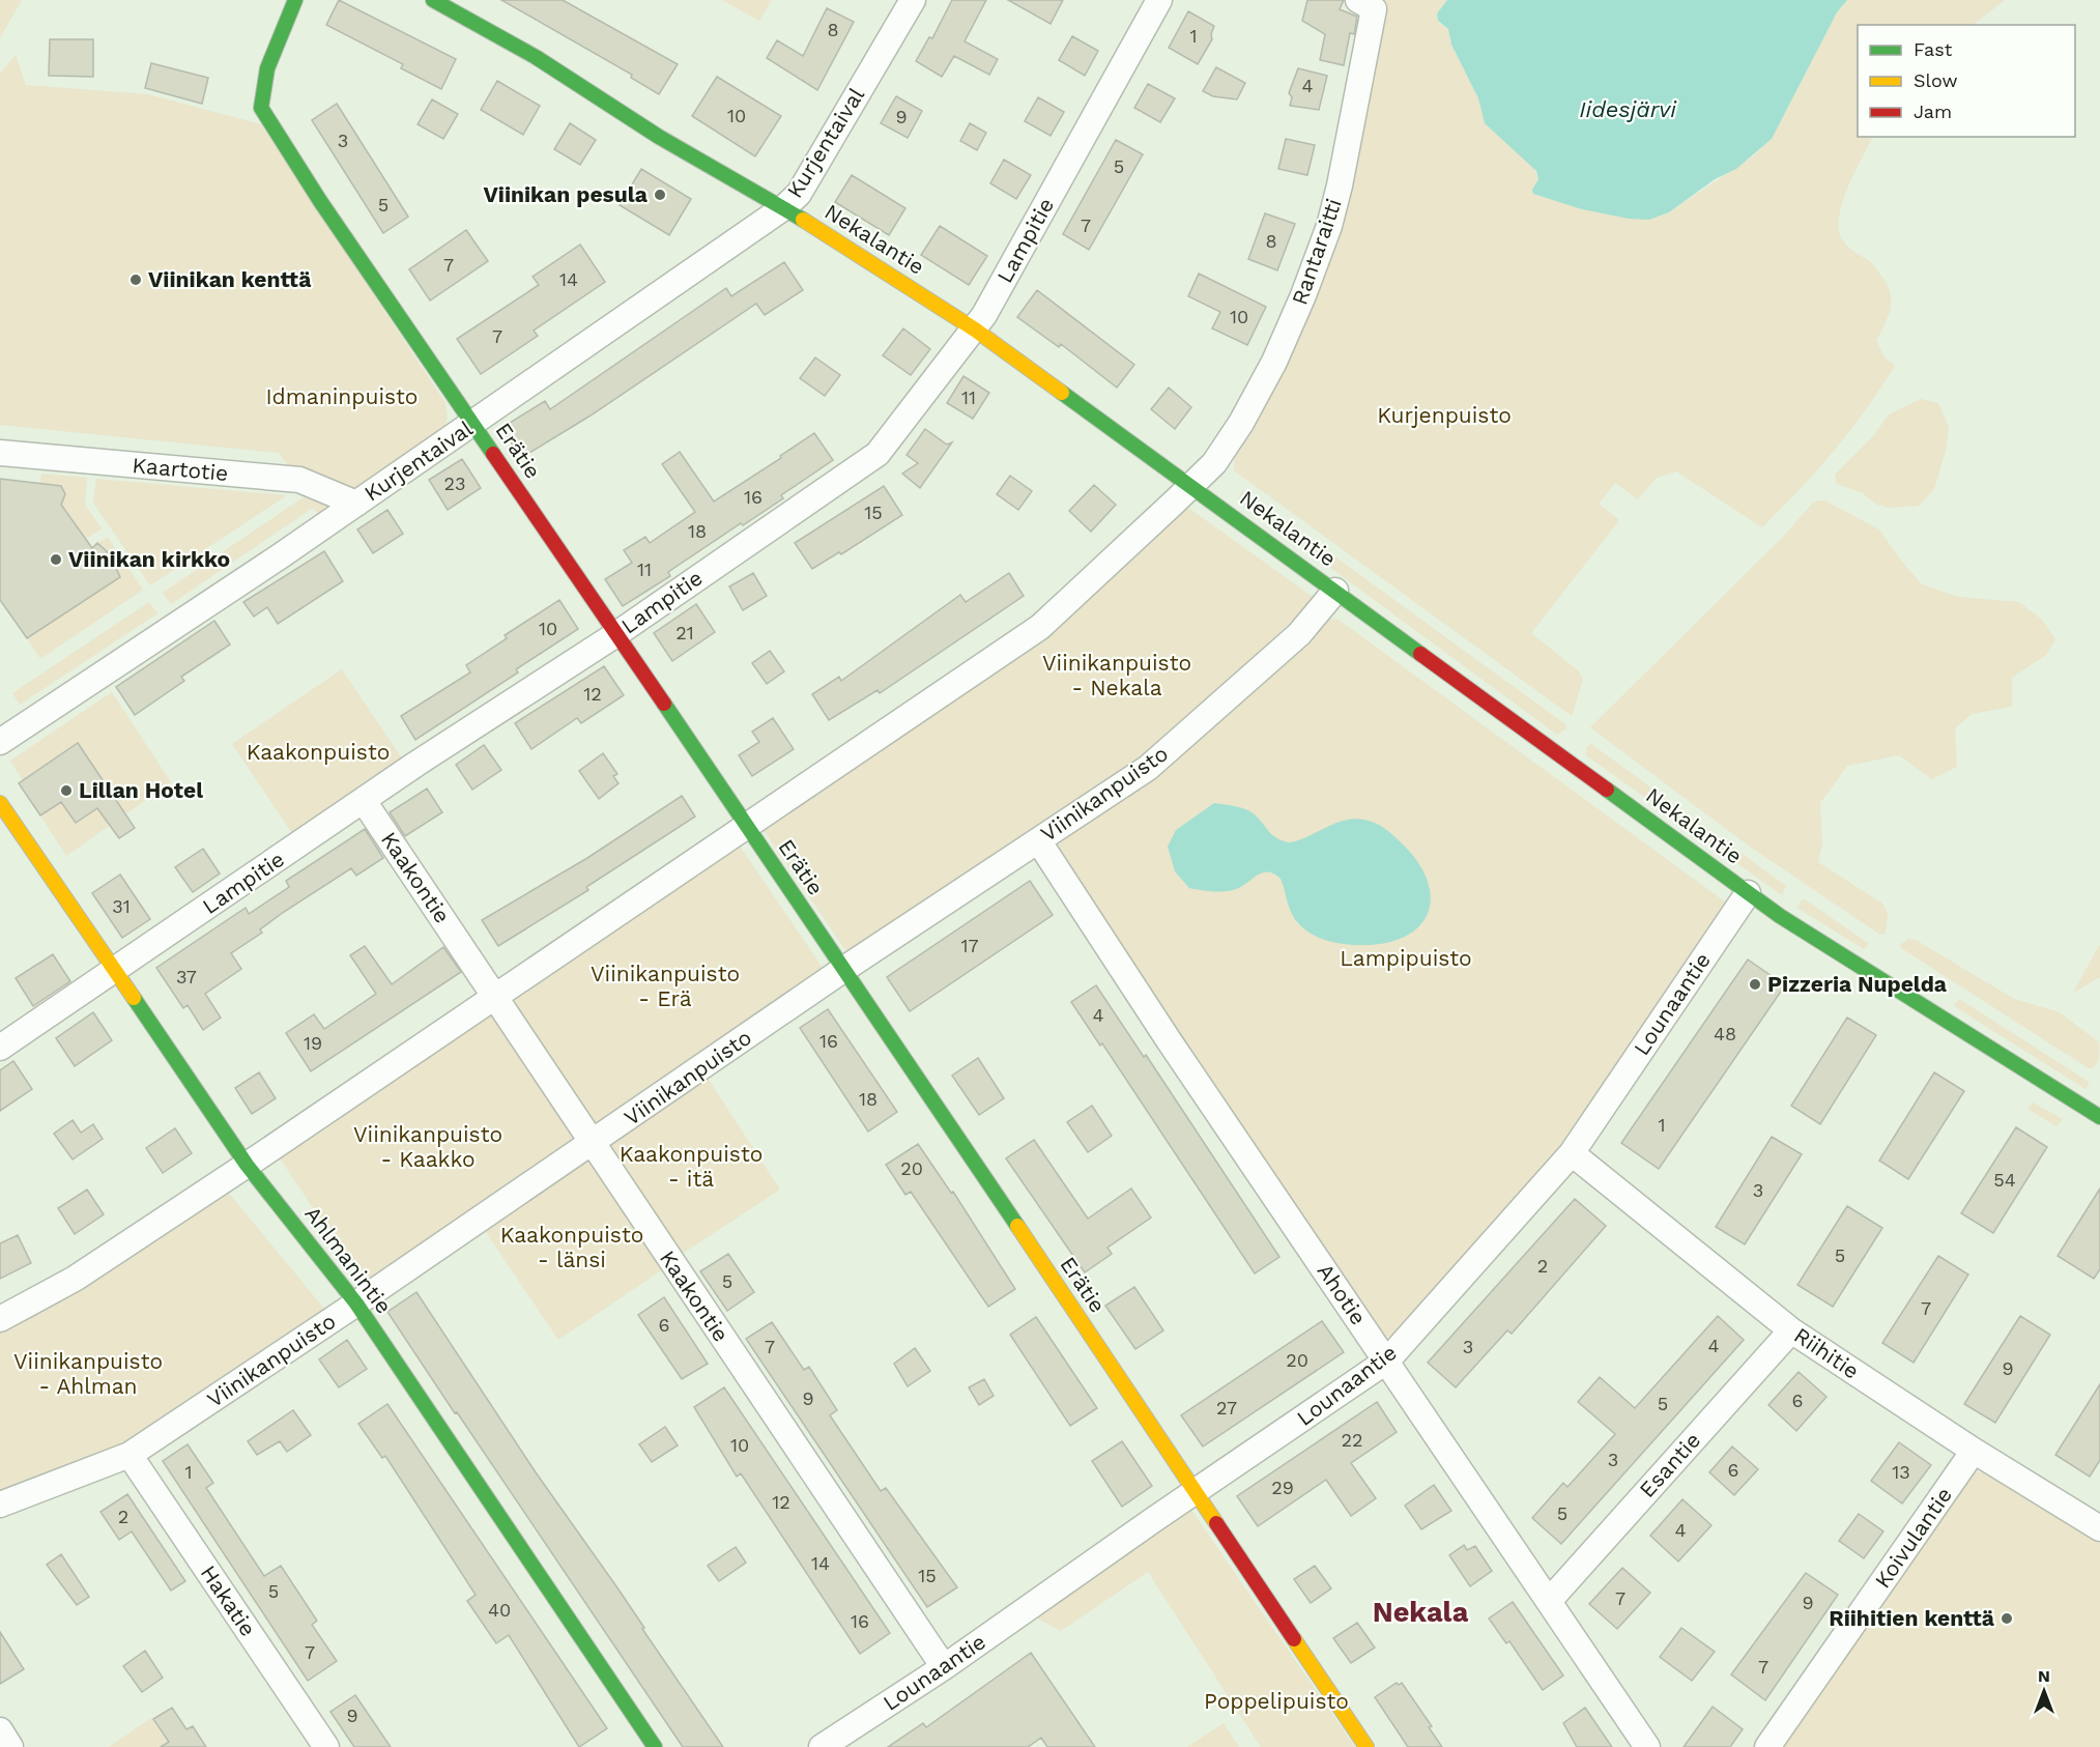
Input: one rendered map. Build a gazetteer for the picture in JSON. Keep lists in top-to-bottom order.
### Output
{
  "streets": {
    "street": [
      "Kurjentaival",
      "Nekalantie",
      "Lampitie",
      "Rantaraitti",
      "Erätie",
      "Kaartotie",
      "Viinikanpuisto",
      "Kaakontie",
      "Lounaantie",
      "Ahlmanintie",
      "Ahotie",
      "Riihitie",
      "Esantie",
      "Koivulantie",
      "Hakatie"
    ]
  },
  "crossings": [
    ["Kurjentaival", "Nekalantie"],
    ["Kurjentaival", "Erätie"],
    ["Kurjentaival", "Kaartotie"],
    ["Nekalantie", "Lampitie"],
    ["Nekalantie", "Rantaraitti"],
    ["Nekalantie", "Viinikanpuisto"],
    ["Nekalantie", "Lounaantie"],
    ["Lampitie", "Erätie"],
    ["Lampitie", "Kaakontie"],
    ["Lampitie", "Ahlmanintie"],
    ["Erätie", "Viinikanpuisto"],
    ["Erätie", "Lounaantie"],
    ["Viinikanpuisto", "Kaakontie"],
    ["Viinikanpuisto", "Ahlmanintie"],
    ["Viinikanpuisto", "Ahotie"],
    ["Viinikanpuisto", "Hakatie"],
    ["Kaakontie", "Lounaantie"],
    ["Lounaantie", "Ahotie"],
    ["Lounaantie", "Riihitie"],
    ["Ahotie", "Esantie"],
    ["Riihitie", "Esantie"],
    ["Riihitie", "Koivulantie"]
  ],
  "districts": ["Nekala"],
  "water": ["Iidesjärvi"],
  "parks": [
    "Idmaninpuisto",
    "Kurjenpuisto",
    "Viinikanpuisto - Nekala",
    "Kaakonpuisto",
    "Lampipuisto",
    "Viinikanpuisto - Erä",
    "Viinikanpuisto - Kaakko",
    "Kaakonpuisto - itä",
    "Kaakonpuisto - länsi",
    "Viinikanpuisto - Ahlman",
    "Poppelipuisto"
  ],
  "places": [
    "Viinikan pesula",
    "Viinikan kenttä",
    "Viinikan kirkko",
    "Lillan Hotel",
    "Pizzeria Nupelda",
    "Riihitien kenttä"
  ],
  "house_numbers": [
    "8",
    "1",
    "4",
    "10",
    "9",
    "3",
    "5",
    "5",
    "7",
    "8",
    "7",
    "14",
    "10",
    "7",
    "11",
    "23",
    "16",
    "15",
    "18",
    "11",
    "10",
    "21",
    "12",
    "31",
    "17",
    "37",
    "4",
    "48",
    "16",
    "19",
    "18",
    "1",
    "20",
    "54",
    "3",
    "5",
    "2",
    "5",
    "7",
    "6",
    "4",
    "7",
    "3",
    "20",
    "9",
    "9",
    "6",
    "5",
    "27",
    "22",
    "10",
    "3",
    "6",
    "1",
    "13",
    "29",
    "12",
    "5",
    "2",
    "4",
    "14",
    "15",
    "5",
    "7",
    "9",
    "40",
    "16",
    "7",
    "7",
    "9"
  ],
  "legend": ["Fast", "Slow", "Jam"],
  "north": "top"
}
